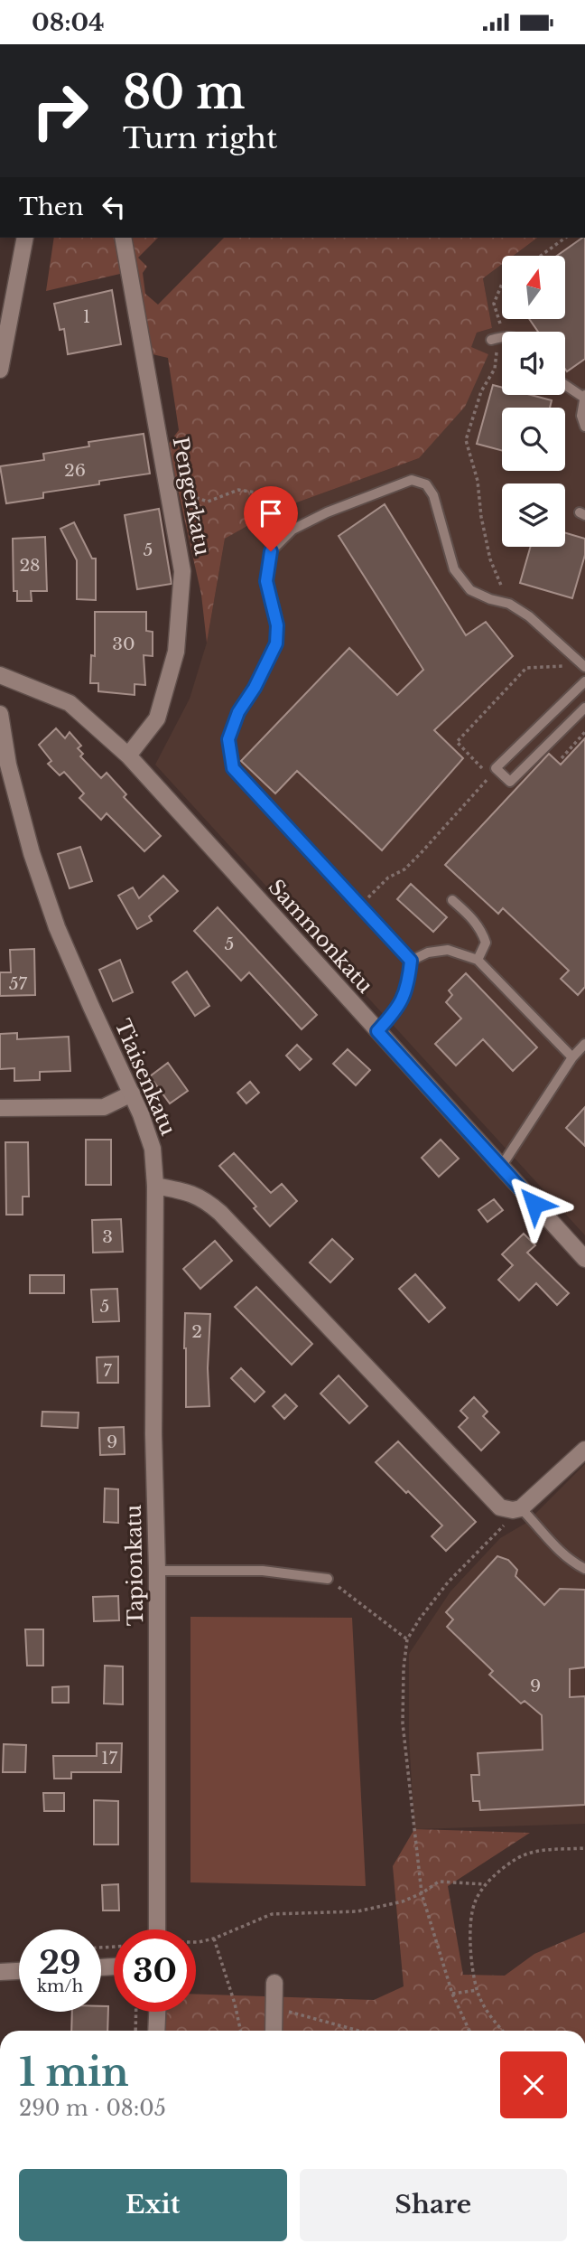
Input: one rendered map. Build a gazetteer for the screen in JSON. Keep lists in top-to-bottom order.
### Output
{
  "streets": {
    "street": [
      "Pengerkatu",
      "Sammonkatu",
      "Tiaisenkatu",
      "Tapionkatu"
    ]
  },
  "crossings": [
    ["Pengerkatu", "Sammonkatu"],
    ["Tiaisenkatu", "Tapionkatu"]
  ],
  "house_numbers": [
    "1",
    "26",
    "5",
    "28",
    "30",
    "5",
    "57",
    "3",
    "5",
    "2",
    "7",
    "9",
    "9",
    "17"
  ],
  "north": "top",
  "page": {
    "status": "08:04",
    "turn": ["80 m", "Turn right"],
    "then": "Then",
    "speed": "29 km/h",
    "limit": "30",
    "heading": ["1 min", "290 m · 08:05"],
    "buttons": ["Exit", "Share"]
  }
}
